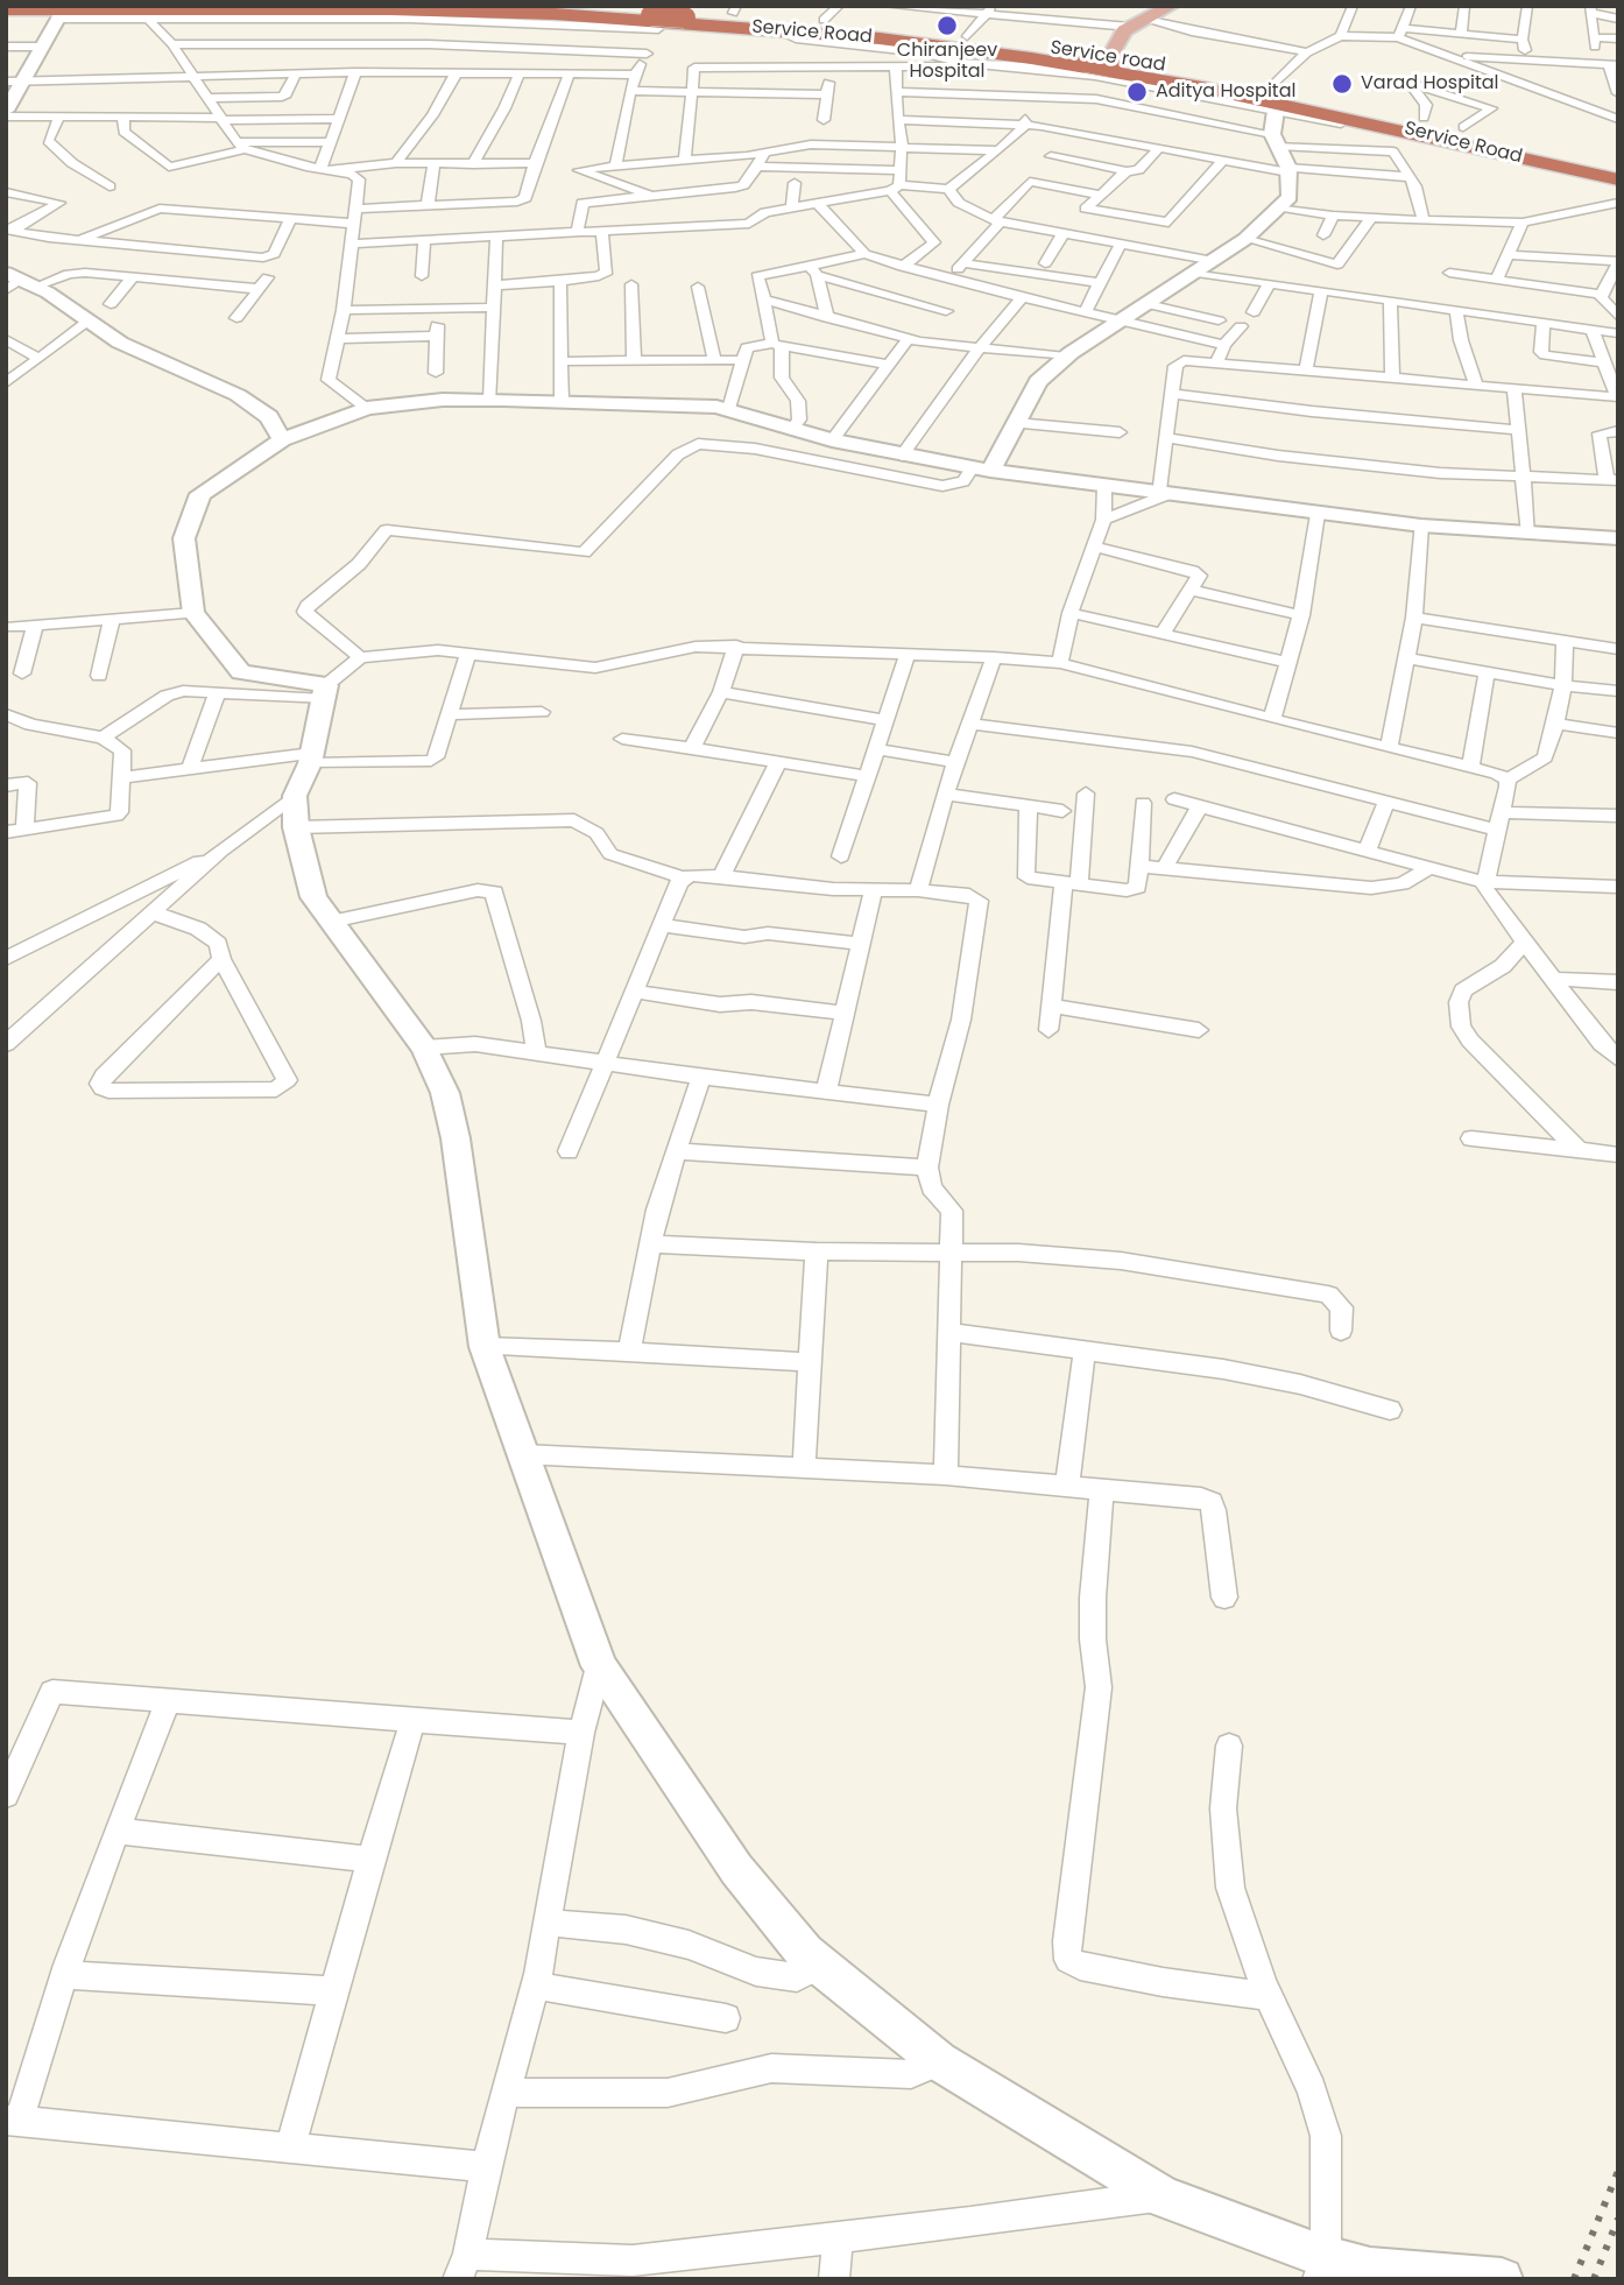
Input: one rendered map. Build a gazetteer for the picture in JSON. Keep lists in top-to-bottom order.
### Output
{
  "streets": {
    "highway": ["Service Road", "Service road"]
  },
  "crossings": [
    ["Service Road", "Service road"]
  ],
  "places": ["Chiranjeev Hospital", "Varad Hospital", "Aditya Hospital"]
}
